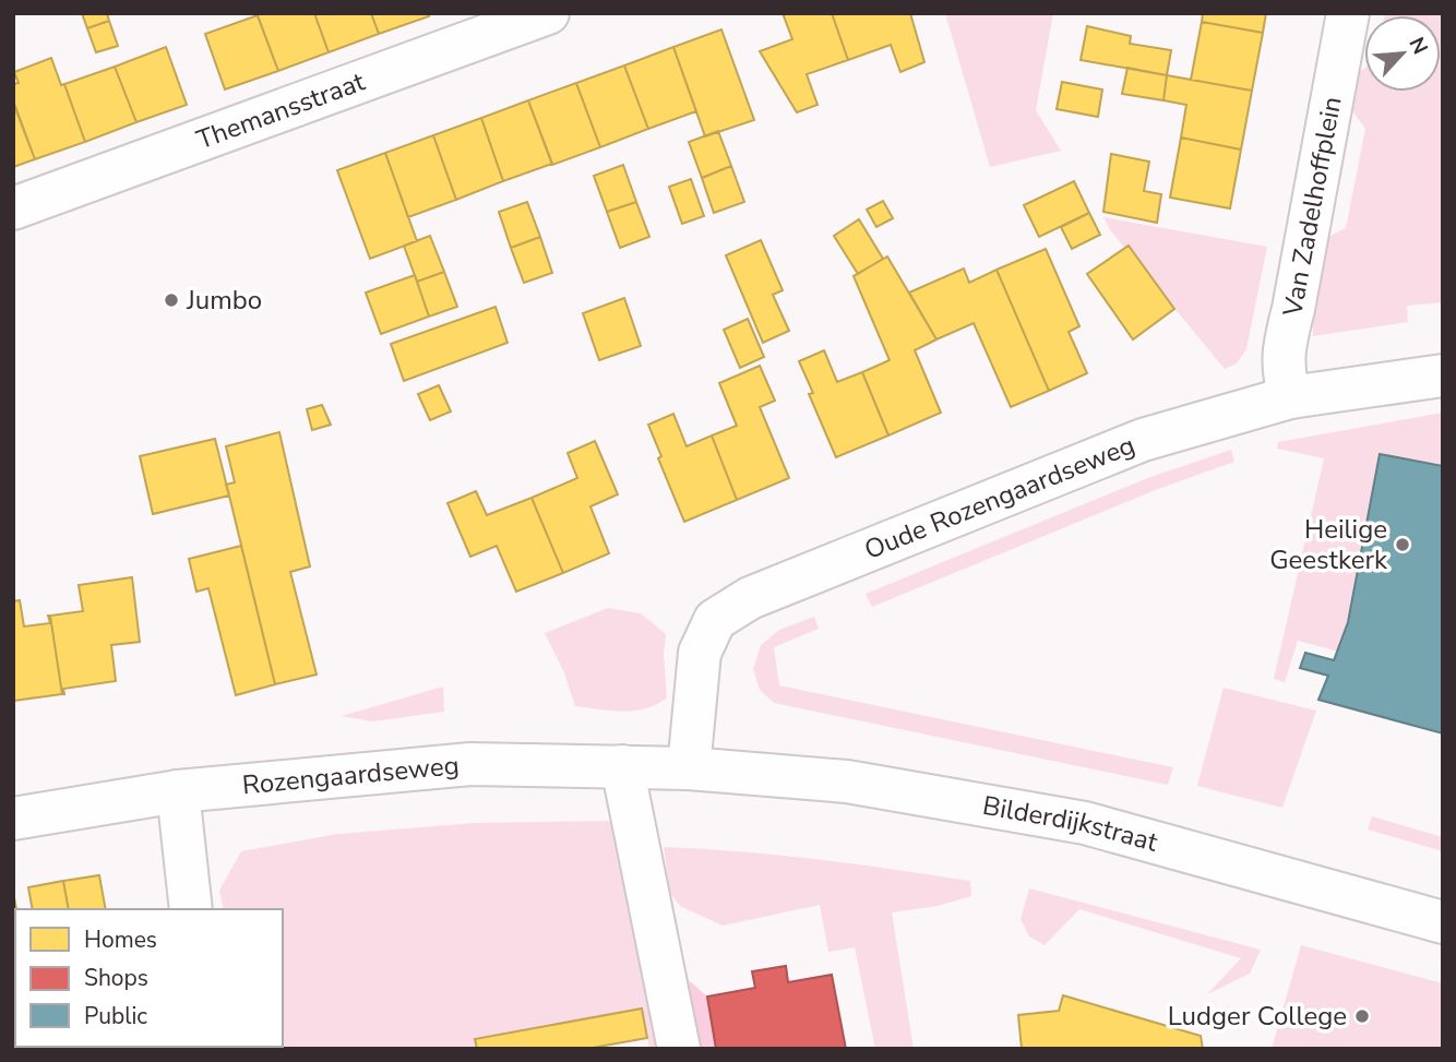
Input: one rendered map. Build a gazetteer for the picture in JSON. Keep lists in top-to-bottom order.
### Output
{
  "streets": {
    "street": [
      "Themansstraat",
      "Van Zadelhoffplein",
      "Oude Rozengaardseweg",
      "Rozengaardseweg",
      "Bilderdijkstraat"
    ]
  },
  "crossings": [
    ["Van Zadelhoffplein", "Oude Rozengaardseweg"],
    ["Oude Rozengaardseweg", "Rozengaardseweg"],
    ["Oude Rozengaardseweg", "Bilderdijkstraat"],
    ["Rozengaardseweg", "Bilderdijkstraat"]
  ],
  "places": ["Jumbo", "Heilige Geestkerk", "Ludger College"],
  "legend": ["Homes", "Shops", "Public"],
  "north": "top right"
}
